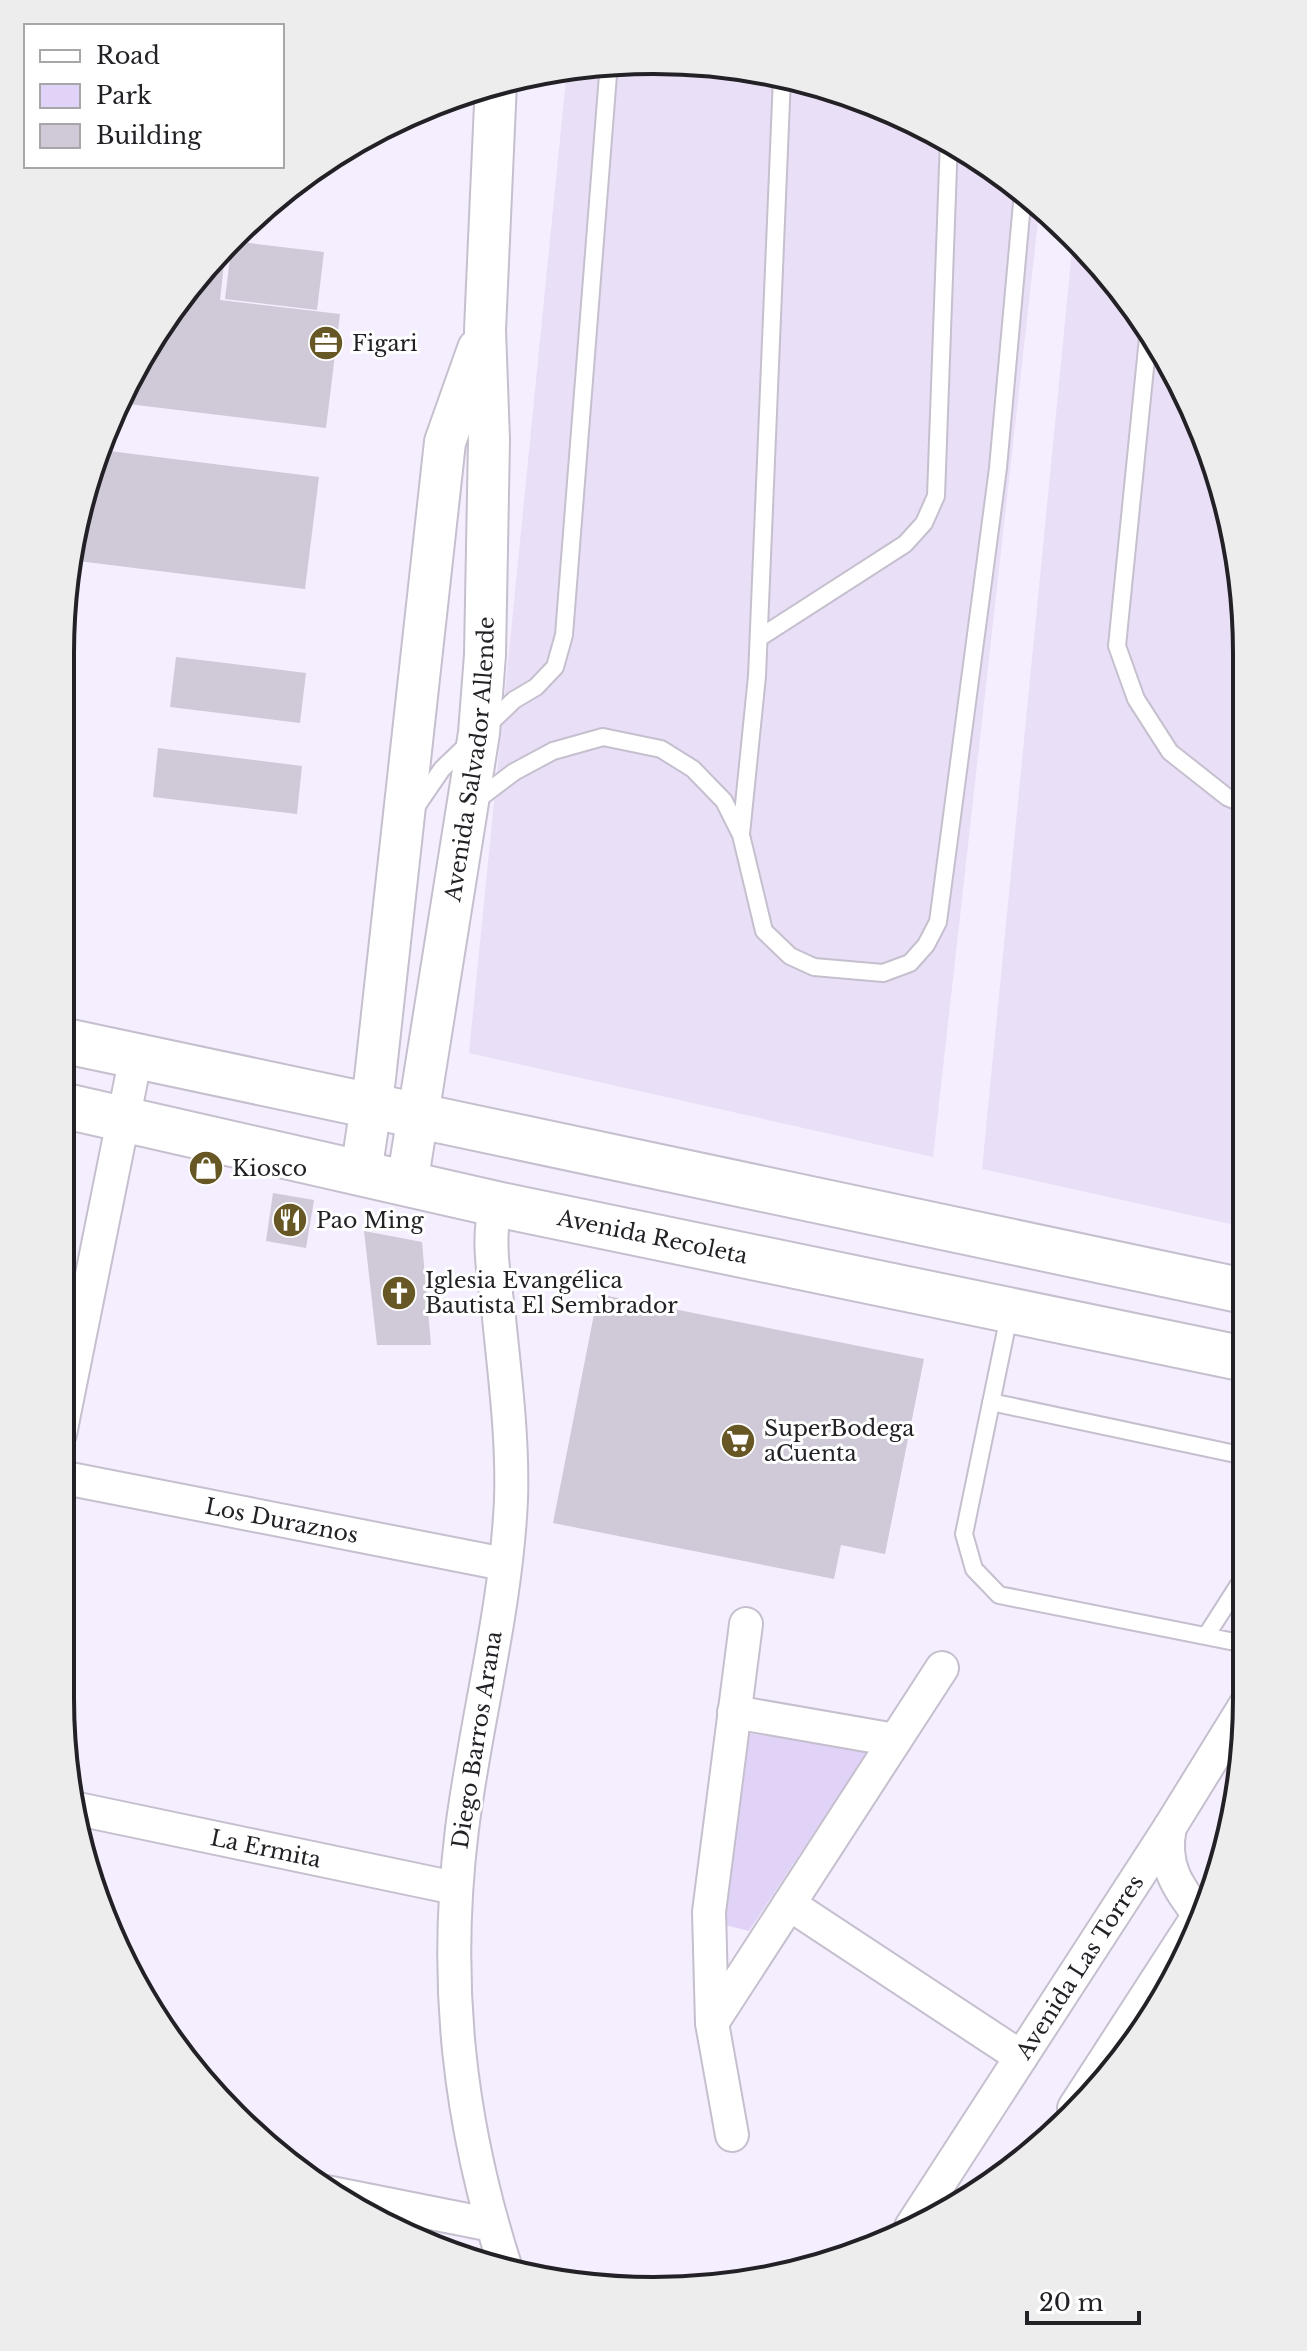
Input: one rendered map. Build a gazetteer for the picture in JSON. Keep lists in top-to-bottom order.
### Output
{
  "streets": {
    "main road": ["Avenida Recoleta"],
    "street": [
      "Avenida Salvador Allende",
      "Los Duraznos",
      "Diego Barros Arana",
      "La Ermita",
      "Avenida Las Torres"
    ]
  },
  "crossings": [
    ["Avenida Salvador Allende", "Avenida Recoleta"],
    ["Avenida Recoleta", "Diego Barros Arana"],
    ["Los Duraznos", "Diego Barros Arana"],
    ["Diego Barros Arana", "La Ermita"]
  ],
  "places": {
    "office": ["Figari"],
    "shop": ["Kiosco"],
    "restaurant": ["Pao Ming"],
    "church": ["Iglesia Evangélica Bautista El Sembrador"],
    "supermarket": ["SuperBodega aCuenta"]
  },
  "legend": ["Road", "Park", "Building"],
  "scale_bar": "20 m"
}
